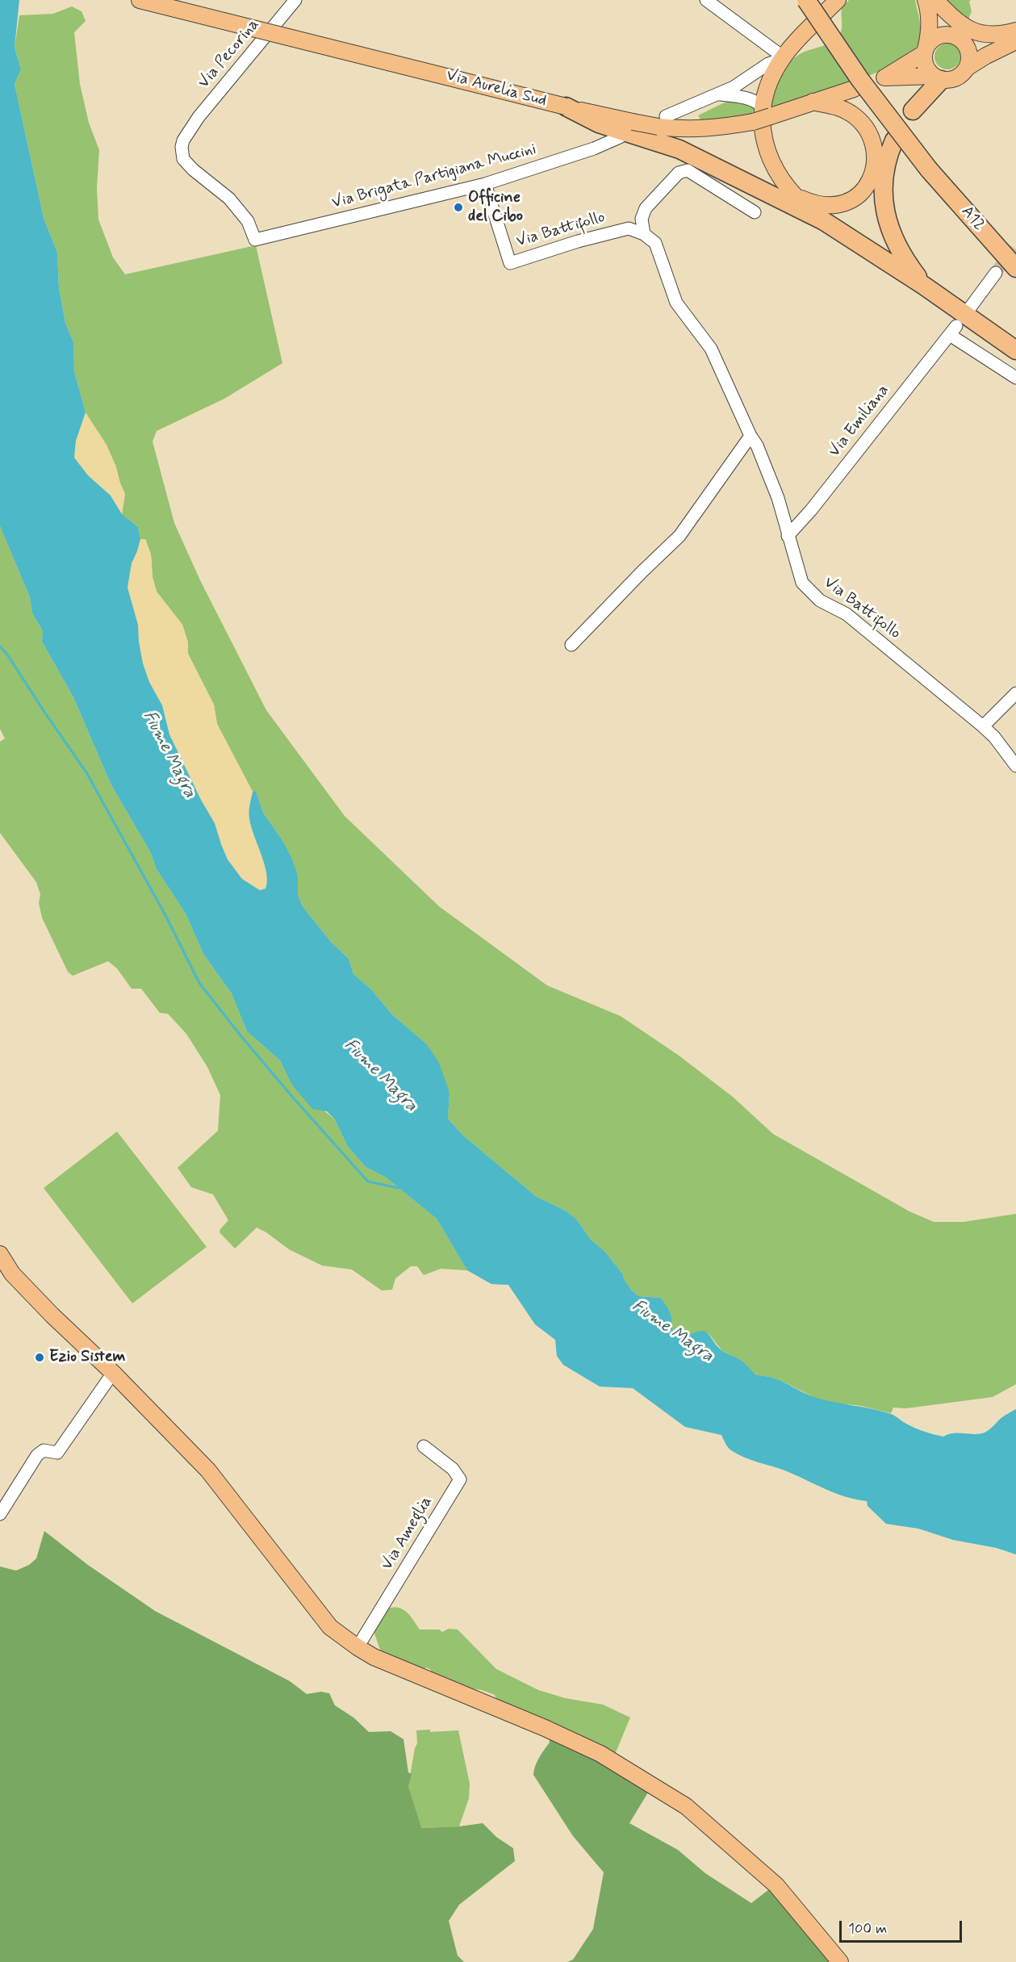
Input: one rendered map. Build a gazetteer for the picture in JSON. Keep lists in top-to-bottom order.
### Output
{
  "streets": {
    "highway": ["A12"],
    "main road": ["Via Aurelia Sud"],
    "street": [
      "Via Pecorina",
      "Via Brigata Partigiana Muccini",
      "Via Battifollo",
      "Via Emiliana",
      "Via Ameglia"
    ]
  },
  "crossings": [
    ["Via Pecorina", "Via Brigata Partigiana Muccini"],
    ["Via Brigata Partigiana Muccini", "Via Battifollo"],
    ["Via Battifollo", "Via Emiliana"]
  ],
  "water": ["Fiume Magra"],
  "places": ["Officine del Cibo", "Ezio Sistem"],
  "scale_bar": "100 m"
}
